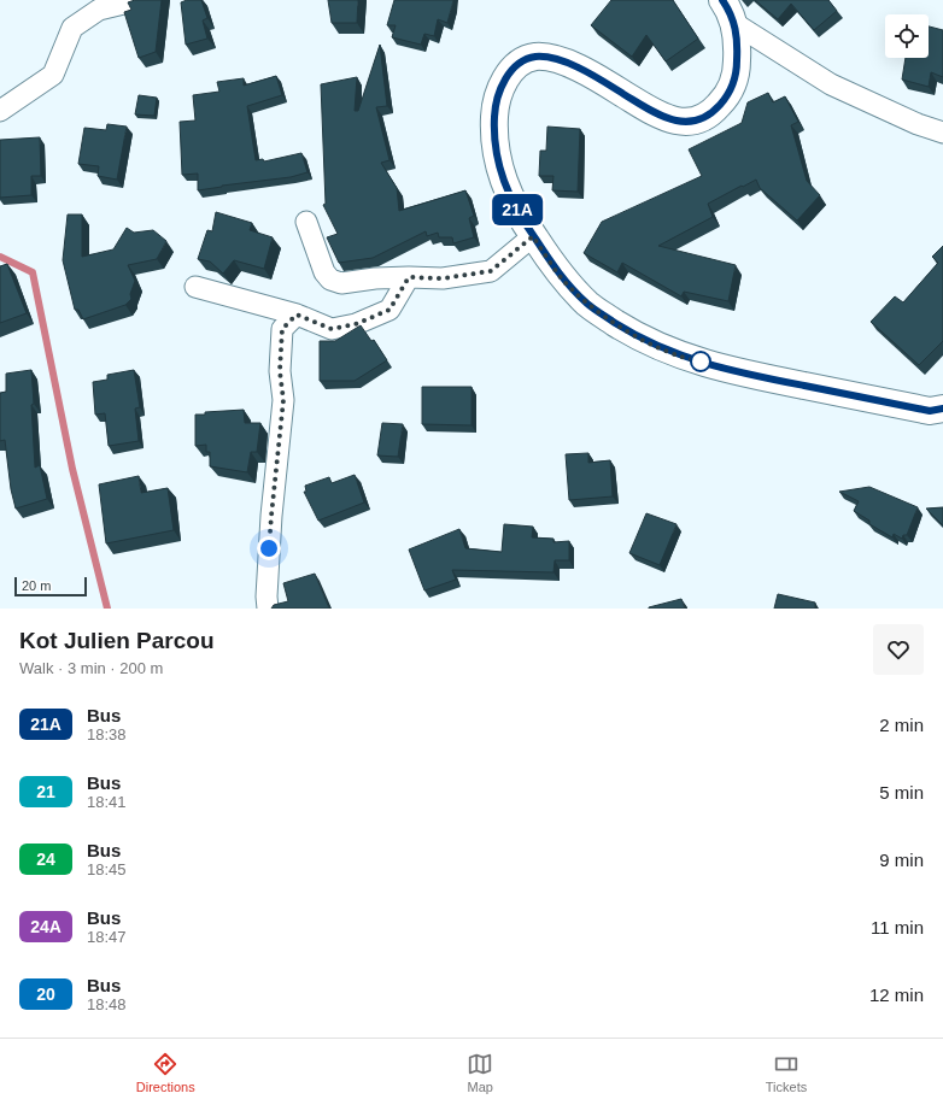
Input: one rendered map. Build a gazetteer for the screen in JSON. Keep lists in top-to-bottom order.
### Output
{
  "lines": ["bus line 21A"],
  "scale_bar": "20 m",
  "page": {
    "on_map": "21A",
    "scale": "20 m",
    "heading": ["Kot Julien Parcou", "Walk · 3 min · 200 m"],
    "list": [
      {
        "mark": "21A",
        "name": "Bus",
        "note": "18:38",
        "value": "2 min"
      },
      {
        "mark": "21",
        "name": "Bus",
        "note": "18:41",
        "value": "5 min"
      },
      {
        "mark": "24",
        "name": "Bus",
        "note": "18:45",
        "value": "9 min"
      },
      {
        "mark": "24A",
        "name": "Bus",
        "note": "18:47",
        "value": "11 min"
      },
      {
        "mark": "20",
        "name": "Bus",
        "note": "18:48",
        "value": "12 min"
      }
    ],
    "tabs": ["Directions", "Map", "Tickets"]
  }
}
